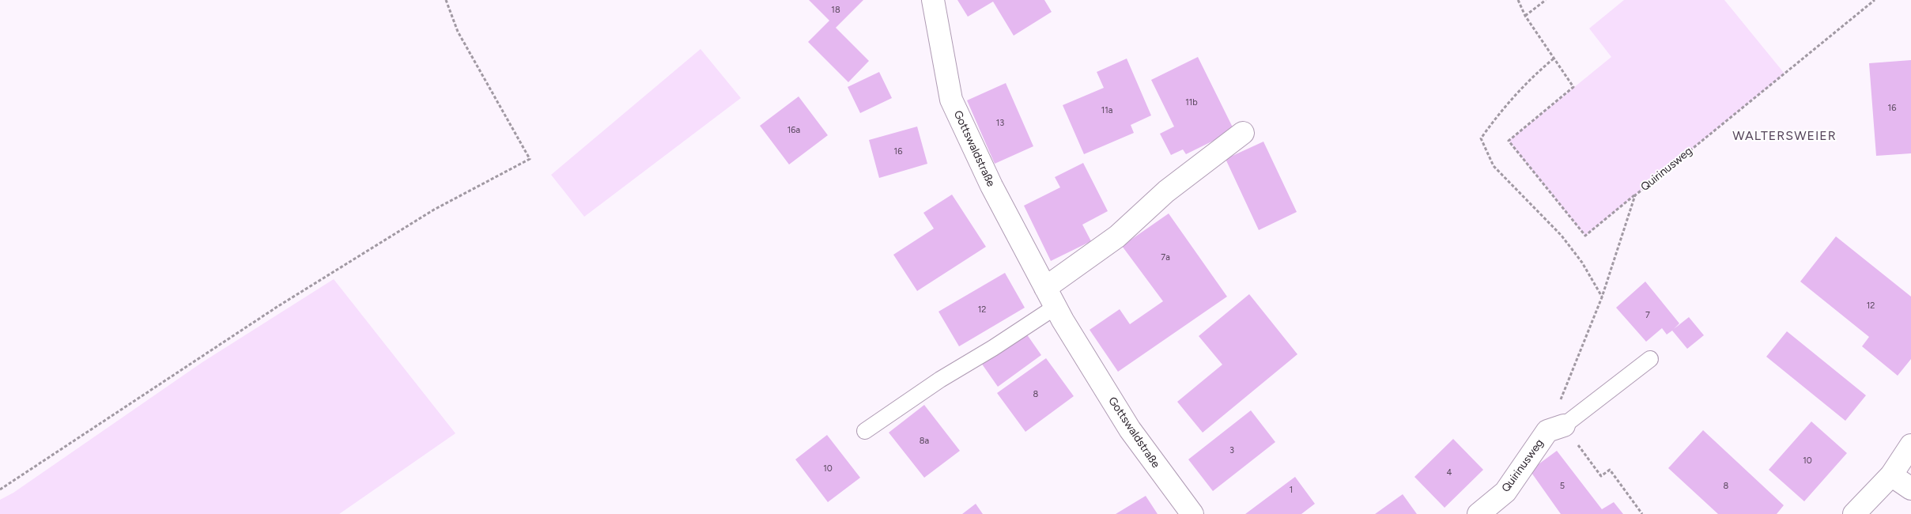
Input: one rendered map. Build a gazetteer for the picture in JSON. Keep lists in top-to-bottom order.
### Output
{
  "streets": {
    "street": ["Gottswaldstraße", "Quirinusweg"]
  },
  "districts": ["WALTERSWEIER"],
  "house_numbers": [
    "18",
    "11b",
    "16",
    "11a",
    "13",
    "16a",
    "16",
    "7a",
    "12",
    "12",
    "7",
    "8",
    "8a",
    "3",
    "10",
    "10",
    "4",
    "5",
    "8",
    "1"
  ]
}
